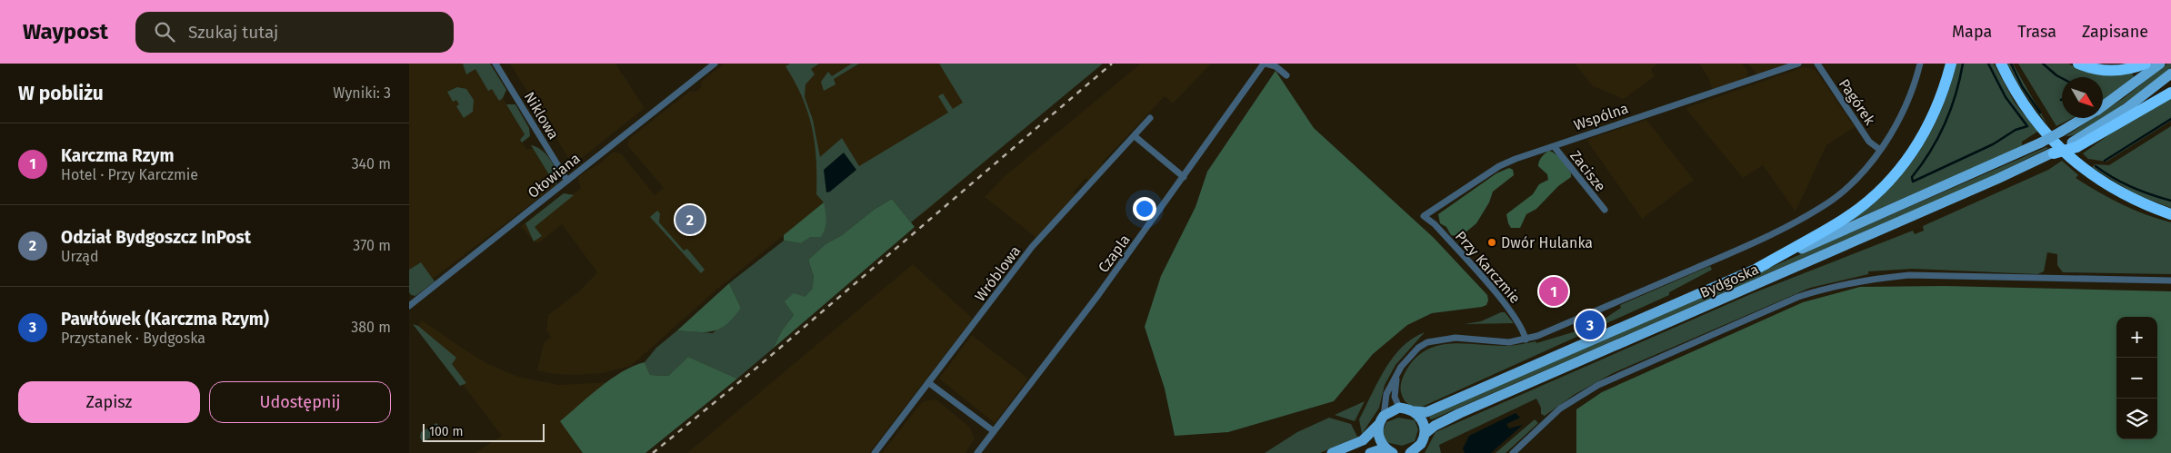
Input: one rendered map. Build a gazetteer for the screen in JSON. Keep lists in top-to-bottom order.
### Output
{
  "streets": {
    "main road": ["Bydgoska"],
    "street": [
      "Pagórek",
      "Niklowa",
      "Wspólna",
      "Zacisze",
      "Ołowiana",
      "Czapla",
      "Przy Karczmie",
      "Wróblowa"
    ]
  },
  "crossings": [
    ["Niklowa", "Ołowiana"],
    ["Wspólna", "Zacisze"],
    ["Wspólna", "Przy Karczmie"]
  ],
  "places": ["Dwór Hulanka"],
  "scale_bar": "100 m",
  "north": "bottom right",
  "page": {
    "header": "Waypost",
    "search": "Szukaj tutaj",
    "nav": ["Mapa", "Trasa", "Zapisane"],
    "heading": ["W pobliżu", "Wyniki: 3"],
    "list": [
      {
        "mark": "1",
        "name": "Karczma Rzym",
        "note": "Hotel · Przy Karczmie",
        "value": "340 m"
      },
      {
        "mark": "2",
        "name": "Odział Bydgoszcz InPost",
        "note": "Urząd",
        "value": "370 m"
      },
      {
        "mark": "3",
        "name": "Pawłówek (Karczma Rzym)",
        "note": "Przystanek · Bydgoska",
        "value": "380 m"
      }
    ],
    "pins": ["2", "1", "3"],
    "map_buttons": ["+", "−"],
    "buttons": ["Zapisz", "Udostępnij"],
    "scale": "100 m"
  }
}
